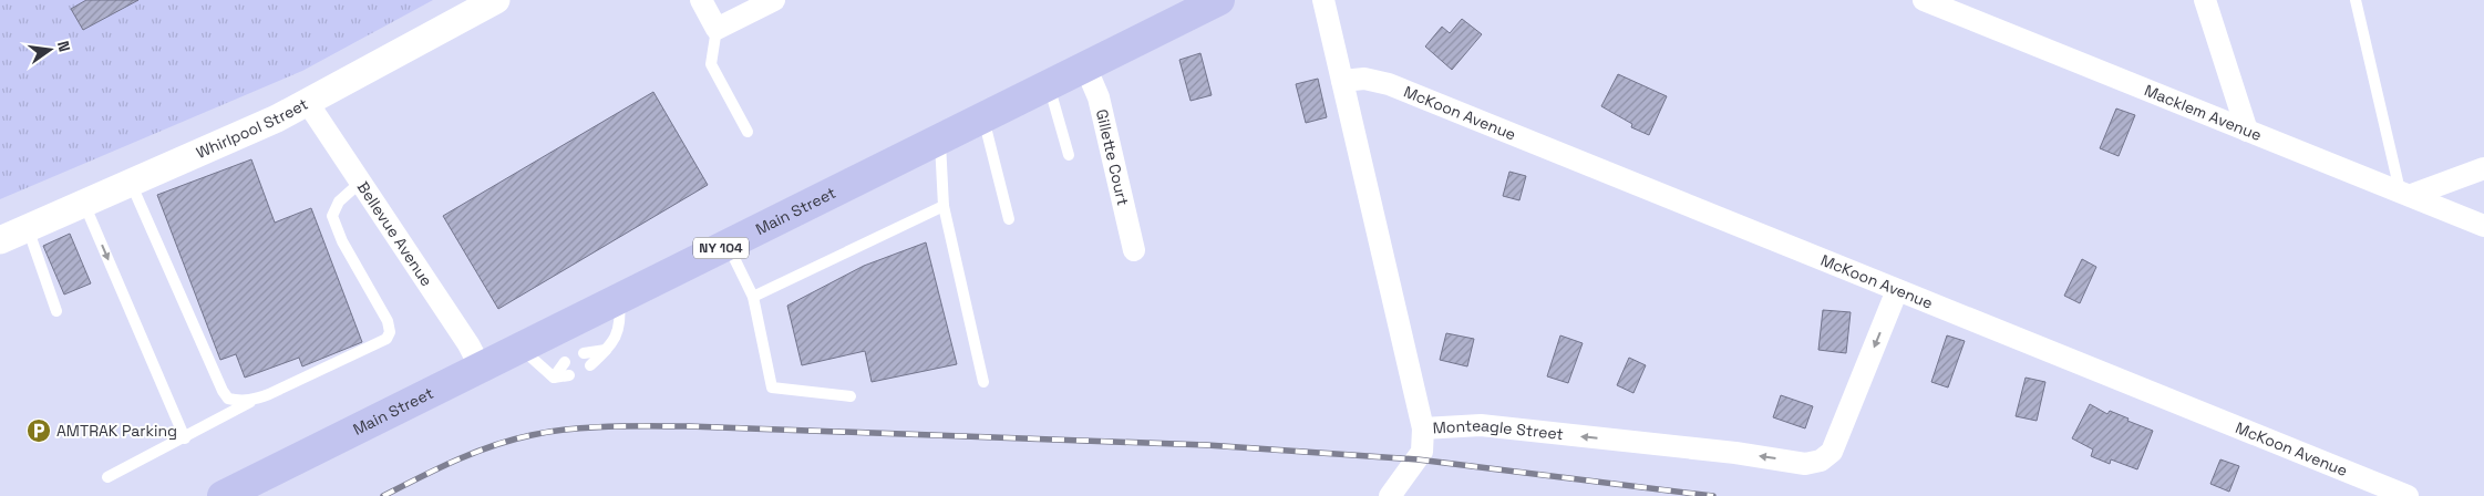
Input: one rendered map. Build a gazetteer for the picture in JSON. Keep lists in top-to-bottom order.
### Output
{
  "streets": {
    "main road": ["Main Street", "NY 104"],
    "street": [
      "McKoon Avenue",
      "Macklem Avenue",
      "Whirlpool Street",
      "Gillette Court",
      "Bellevue Avenue",
      "Monteagle Street"
    ]
  },
  "crossings": [
    ["McKoon Avenue", "Monteagle Street"],
    ["Whirlpool Street", "Bellevue Avenue"],
    ["Gillette Court", "Main Street"],
    ["Main Street", "Bellevue Avenue"]
  ],
  "one_way": ["Monteagle Street"],
  "places": {
    "parking": ["AMTRAK Parking"]
  },
  "north": "right"
}
